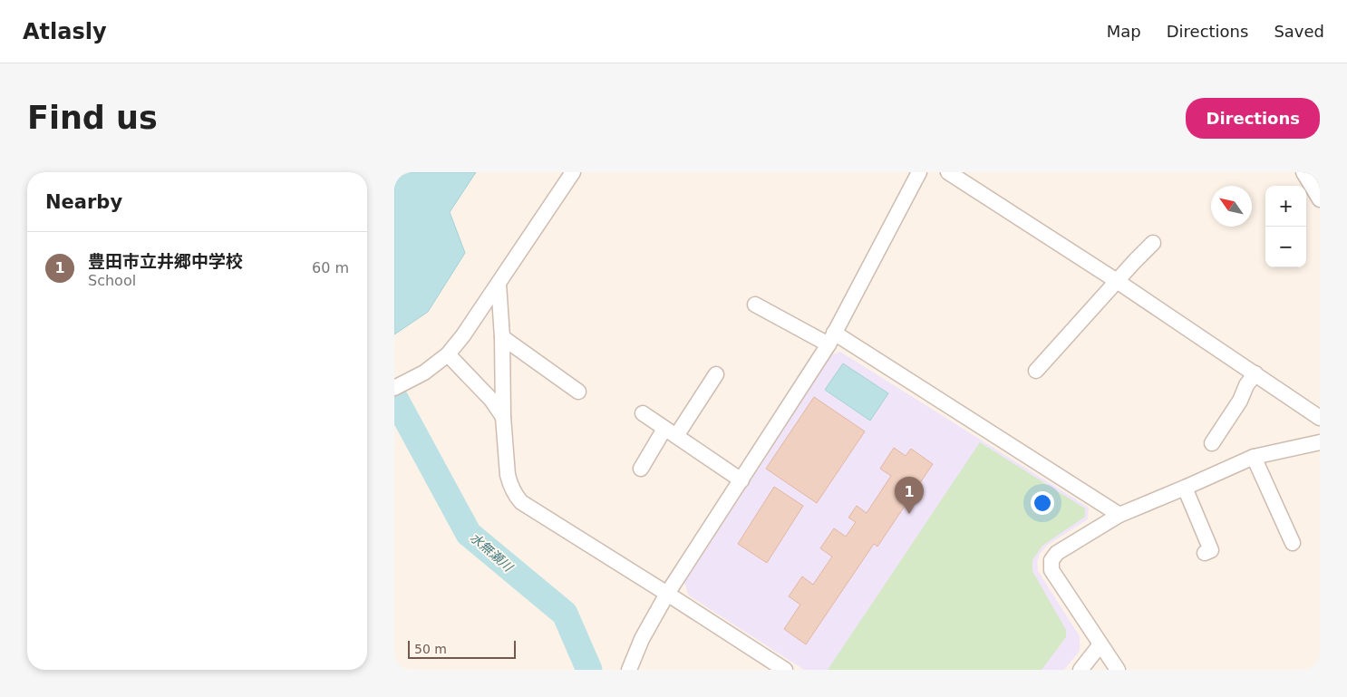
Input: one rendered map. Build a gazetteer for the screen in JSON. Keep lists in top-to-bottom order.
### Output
{
  "water": ["水無瀬川"],
  "scale_bar": "50 m",
  "north": "top left",
  "page": {
    "header": "Atlasly",
    "nav": ["Map", "Directions", "Saved"],
    "buttons": "Directions",
    "title": "Find us",
    "heading": "Nearby",
    "map_buttons": ["+", "−"],
    "list": [
      {
        "mark": "1",
        "name": "豊田市立井郷中学校",
        "note": "School",
        "value": "60 m"
      }
    ],
    "pins": "1",
    "scale": "50 m"
  }
}
